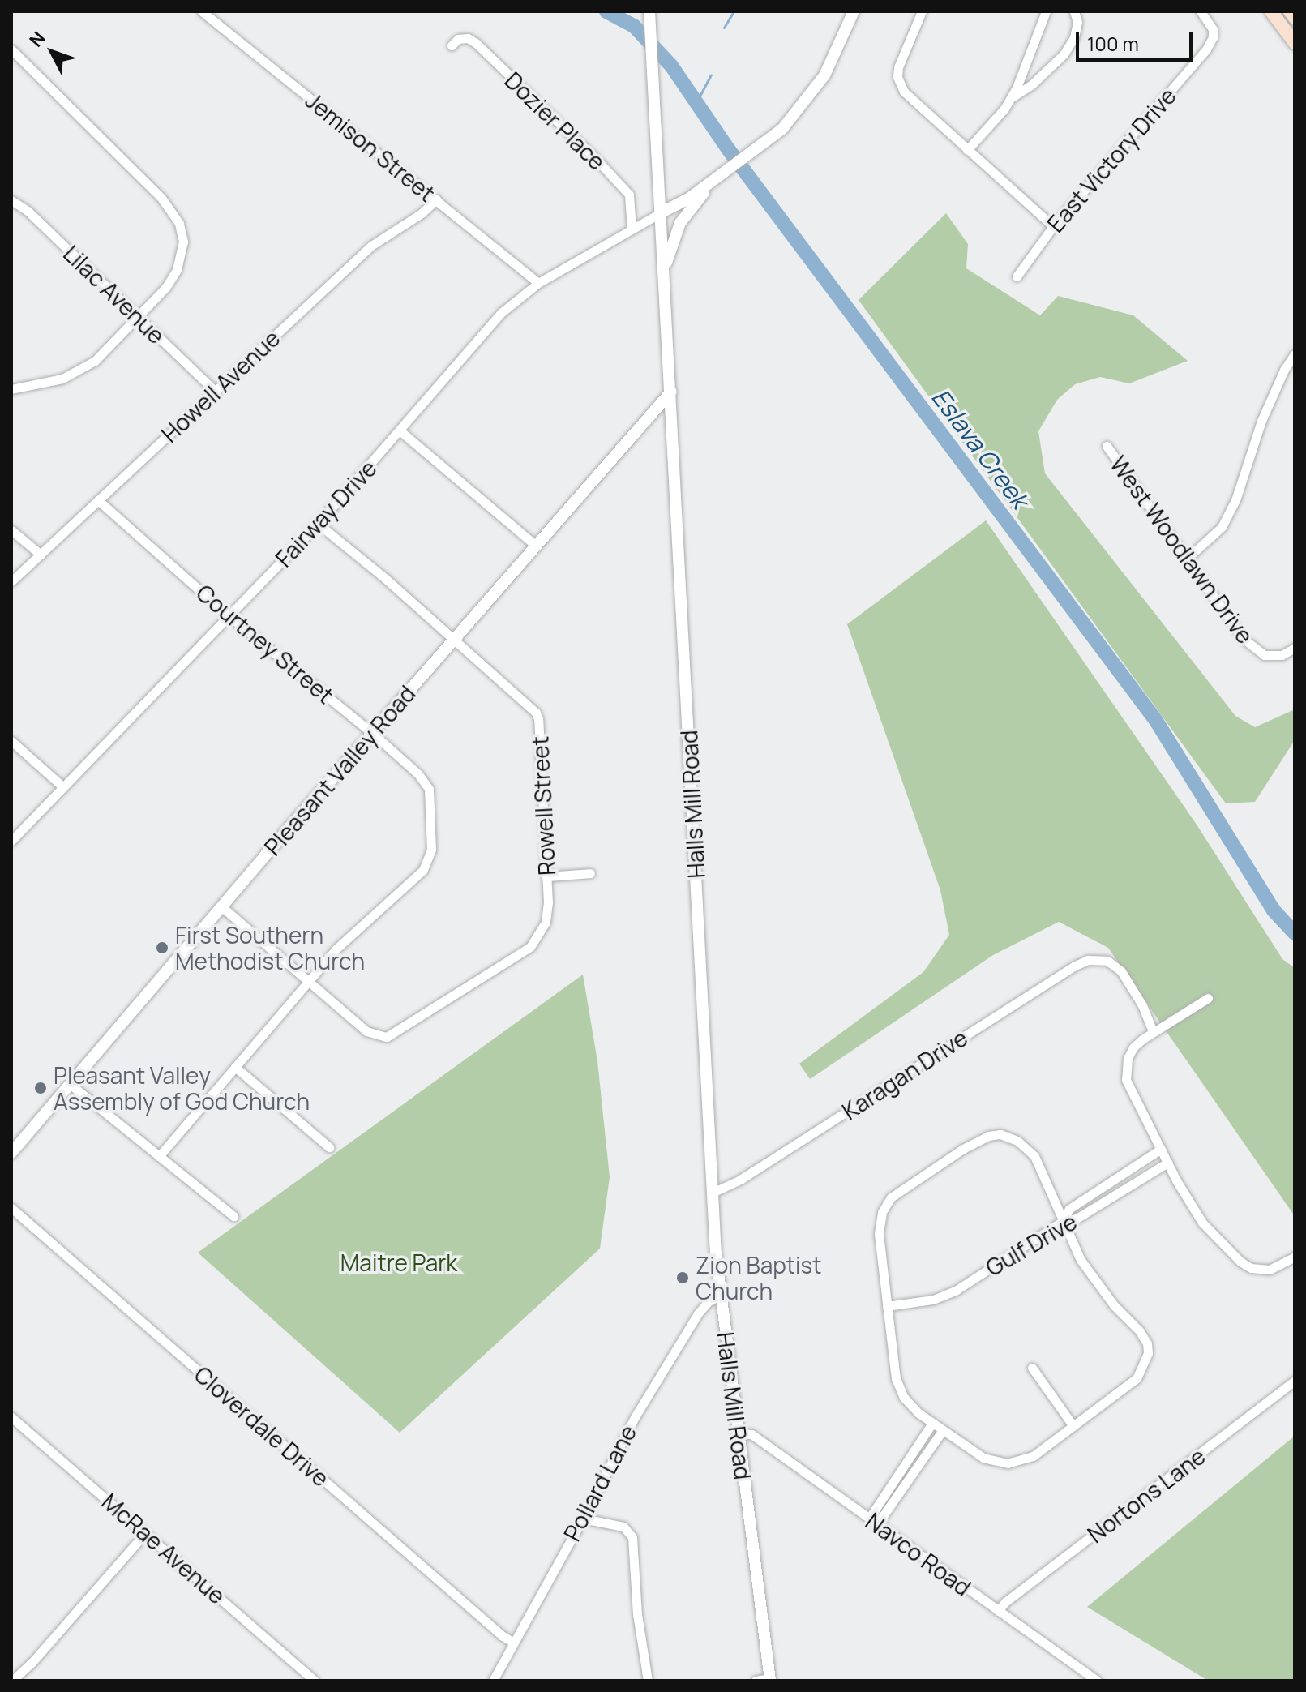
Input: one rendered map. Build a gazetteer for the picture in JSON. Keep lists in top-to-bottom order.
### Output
{
  "streets": {
    "street": [
      "Dozier Place",
      "Jemison Street",
      "East Victory Drive",
      "Lilac Avenue",
      "Howell Avenue",
      "Fairway Drive",
      "West Woodlawn Drive",
      "Courtney Street",
      "Pleasant Valley Road",
      "Halls Mill Road",
      "Rowell Street",
      "Karagan Drive",
      "Gulf Drive",
      "Cloverdale Drive",
      "Pollard Lane",
      "Nortons Lane",
      "McRae Avenue",
      "Navco Road"
    ]
  },
  "crossings": [
    ["Dozier Place", "Fairway Drive"],
    ["Jemison Street", "Howell Avenue"],
    ["Jemison Street", "Fairway Drive"],
    ["Lilac Avenue", "Howell Avenue"],
    ["Howell Avenue", "Courtney Street"],
    ["Fairway Drive", "Courtney Street"],
    ["Fairway Drive", "Halls Mill Road"],
    ["Fairway Drive", "Rowell Street"],
    ["Courtney Street", "Pleasant Valley Road"],
    ["Courtney Street", "Rowell Street"],
    ["Pleasant Valley Road", "Halls Mill Road"],
    ["Pleasant Valley Road", "Rowell Street"],
    ["Halls Mill Road", "Karagan Drive"],
    ["Halls Mill Road", "Pollard Lane"],
    ["Halls Mill Road", "Navco Road"],
    ["Cloverdale Drive", "Pollard Lane"],
    ["Nortons Lane", "Navco Road"]
  ],
  "water": ["Eslava Creek"],
  "parks": ["Maitre Park"],
  "places": ["First Southern Methodist Church", "Pleasant Valley Assembly of God Church", "Zion Baptist Church"],
  "scale_bar": "100 m",
  "north": "top left"
}
